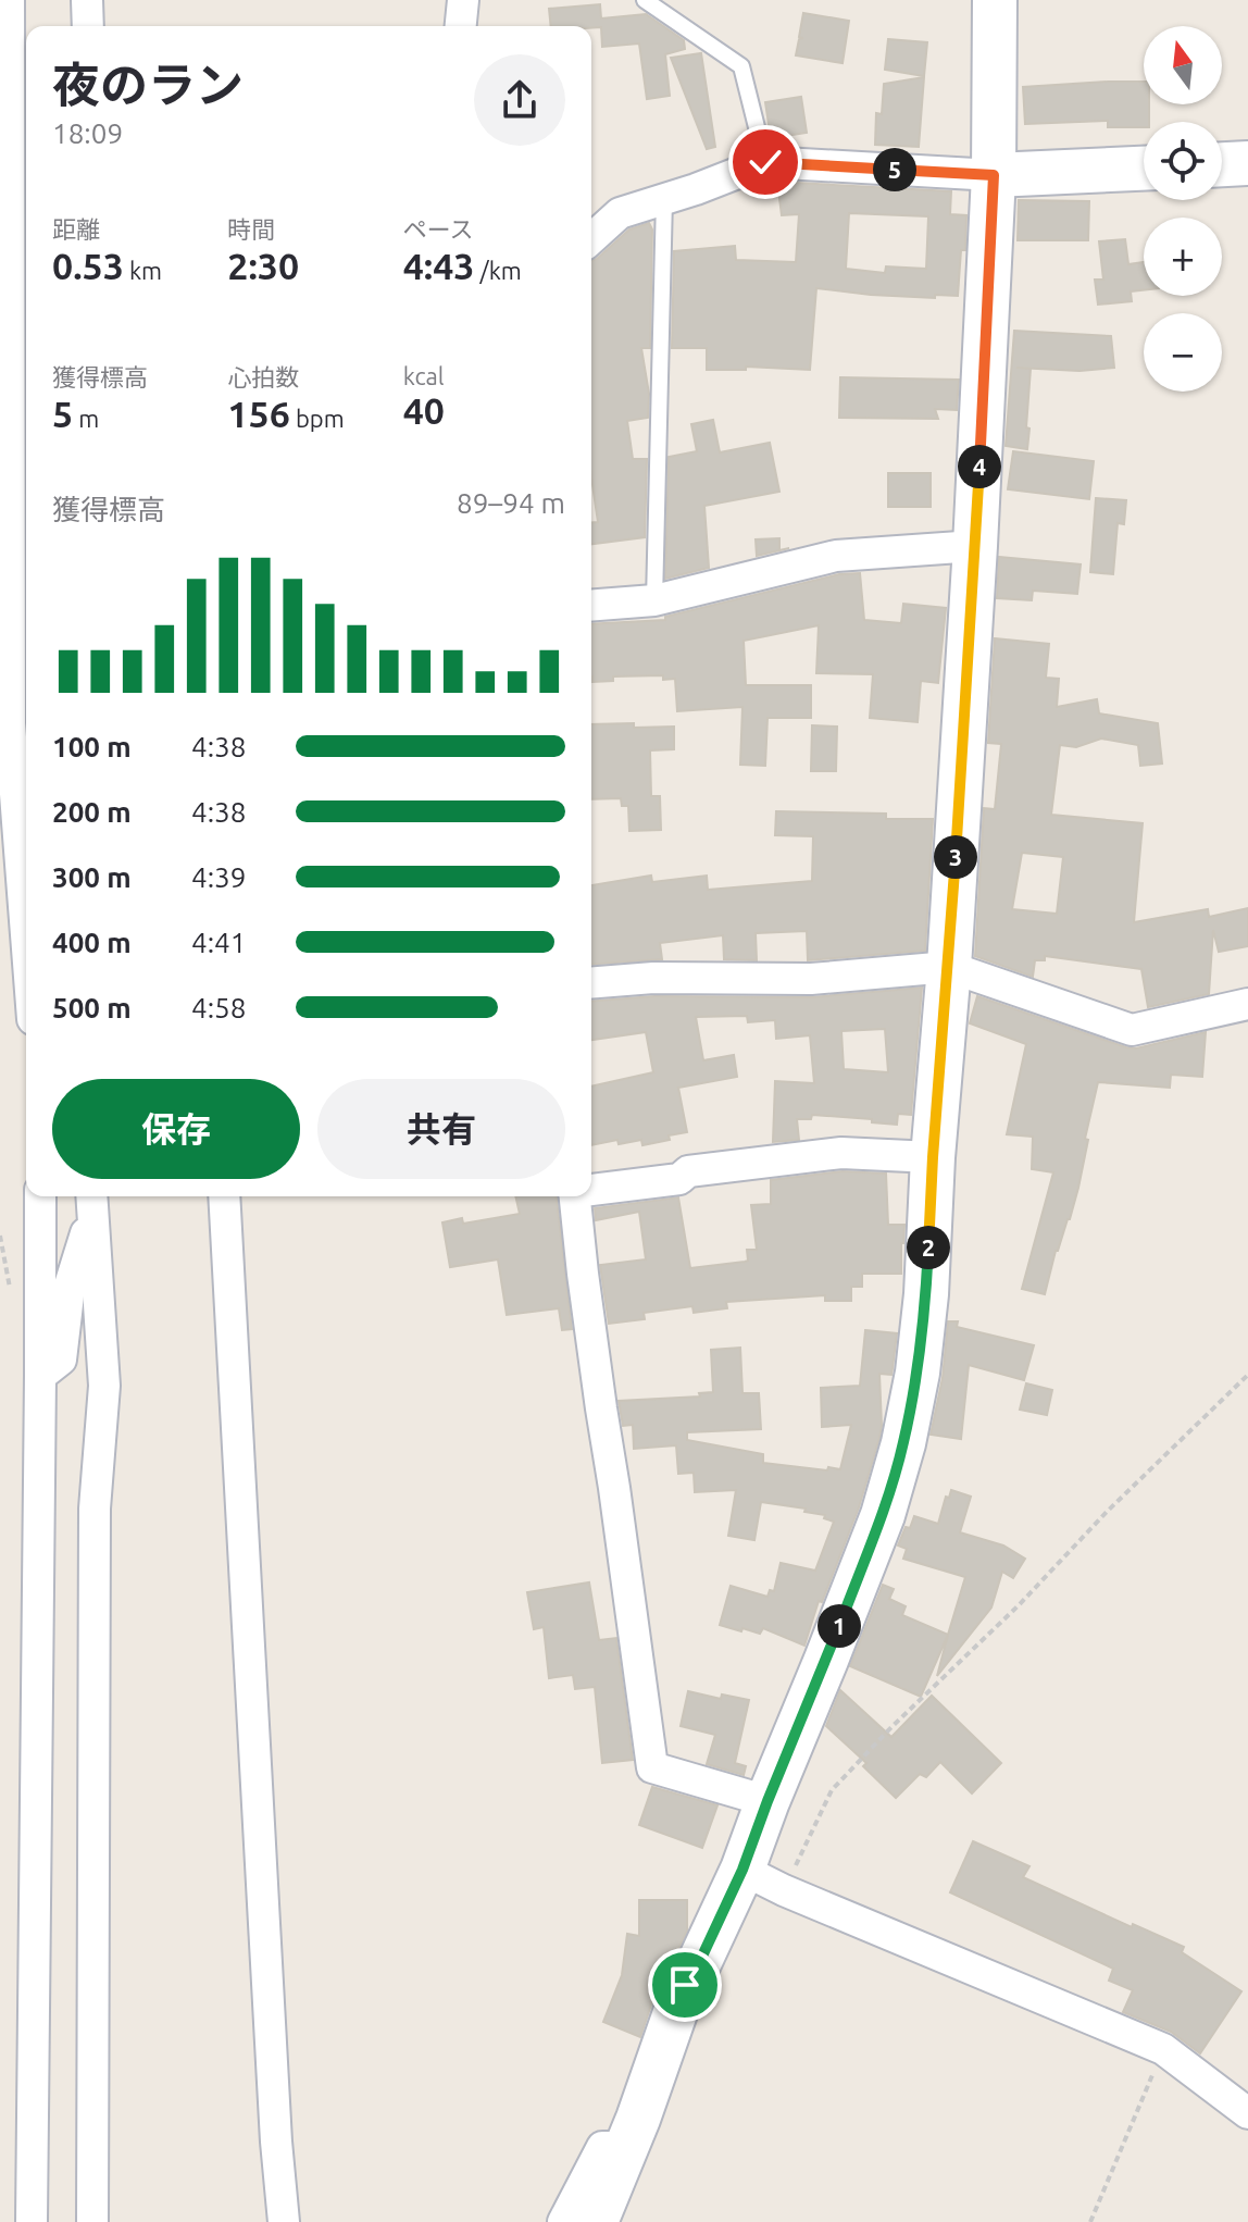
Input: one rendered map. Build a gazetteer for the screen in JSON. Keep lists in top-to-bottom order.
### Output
{
  "north": "top",
  "page": {
    "map_buttons": ["+", "−"],
    "heading": ["夜のラン", "18:09"],
    "pins": [
      "5",
      "4",
      "3",
      "2",
      "1"
    ],
    "stats": [
      ["距離", "0.53 km"],
      ["時間", "2:30"],
      ["ペース", "4:43 /km"],
      ["獲得標高", "5 m"],
      ["心拍数", "156 bpm"],
      ["kcal", "40"]
    ],
    "chart": ["獲得標高", "89–94 m"],
    "list": [
      {
        "name": "100 m",
        "note": "4:38"
      },
      {
        "name": "200 m",
        "note": "4:38"
      },
      {
        "name": "300 m",
        "note": "4:39"
      },
      {
        "name": "400 m",
        "note": "4:41"
      },
      {
        "name": "500 m",
        "note": "4:58"
      }
    ],
    "buttons": ["保存", "共有"]
  }
}
